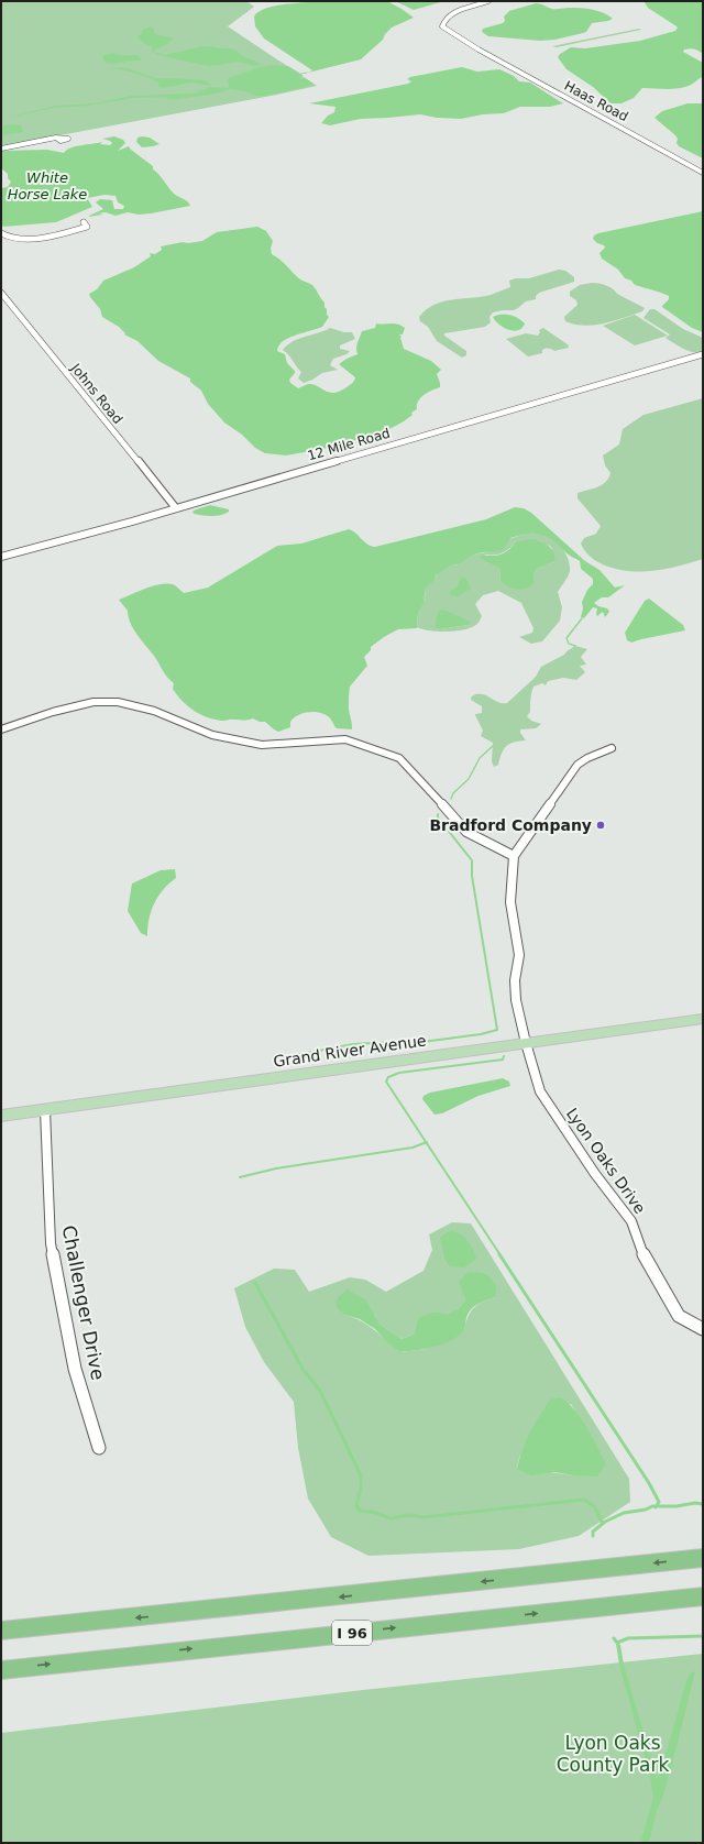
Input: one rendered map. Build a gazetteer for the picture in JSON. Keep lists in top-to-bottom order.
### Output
{
  "streets": {
    "highway": ["I 96"],
    "main road": ["Grand River Avenue"],
    "street": [
      "Haas Road",
      "Johns Road",
      "12 Mile Road",
      "Lyon Oaks Drive",
      "Challenger Drive"
    ]
  },
  "crossings": [
    ["Johns Road", "12 Mile Road"],
    ["Grand River Avenue", "Lyon Oaks Drive"],
    ["Grand River Avenue", "Challenger Drive"]
  ],
  "water": ["White Horse Lake"],
  "parks": ["Lyon Oaks County Park"],
  "places": ["Bradford Company"]
}
